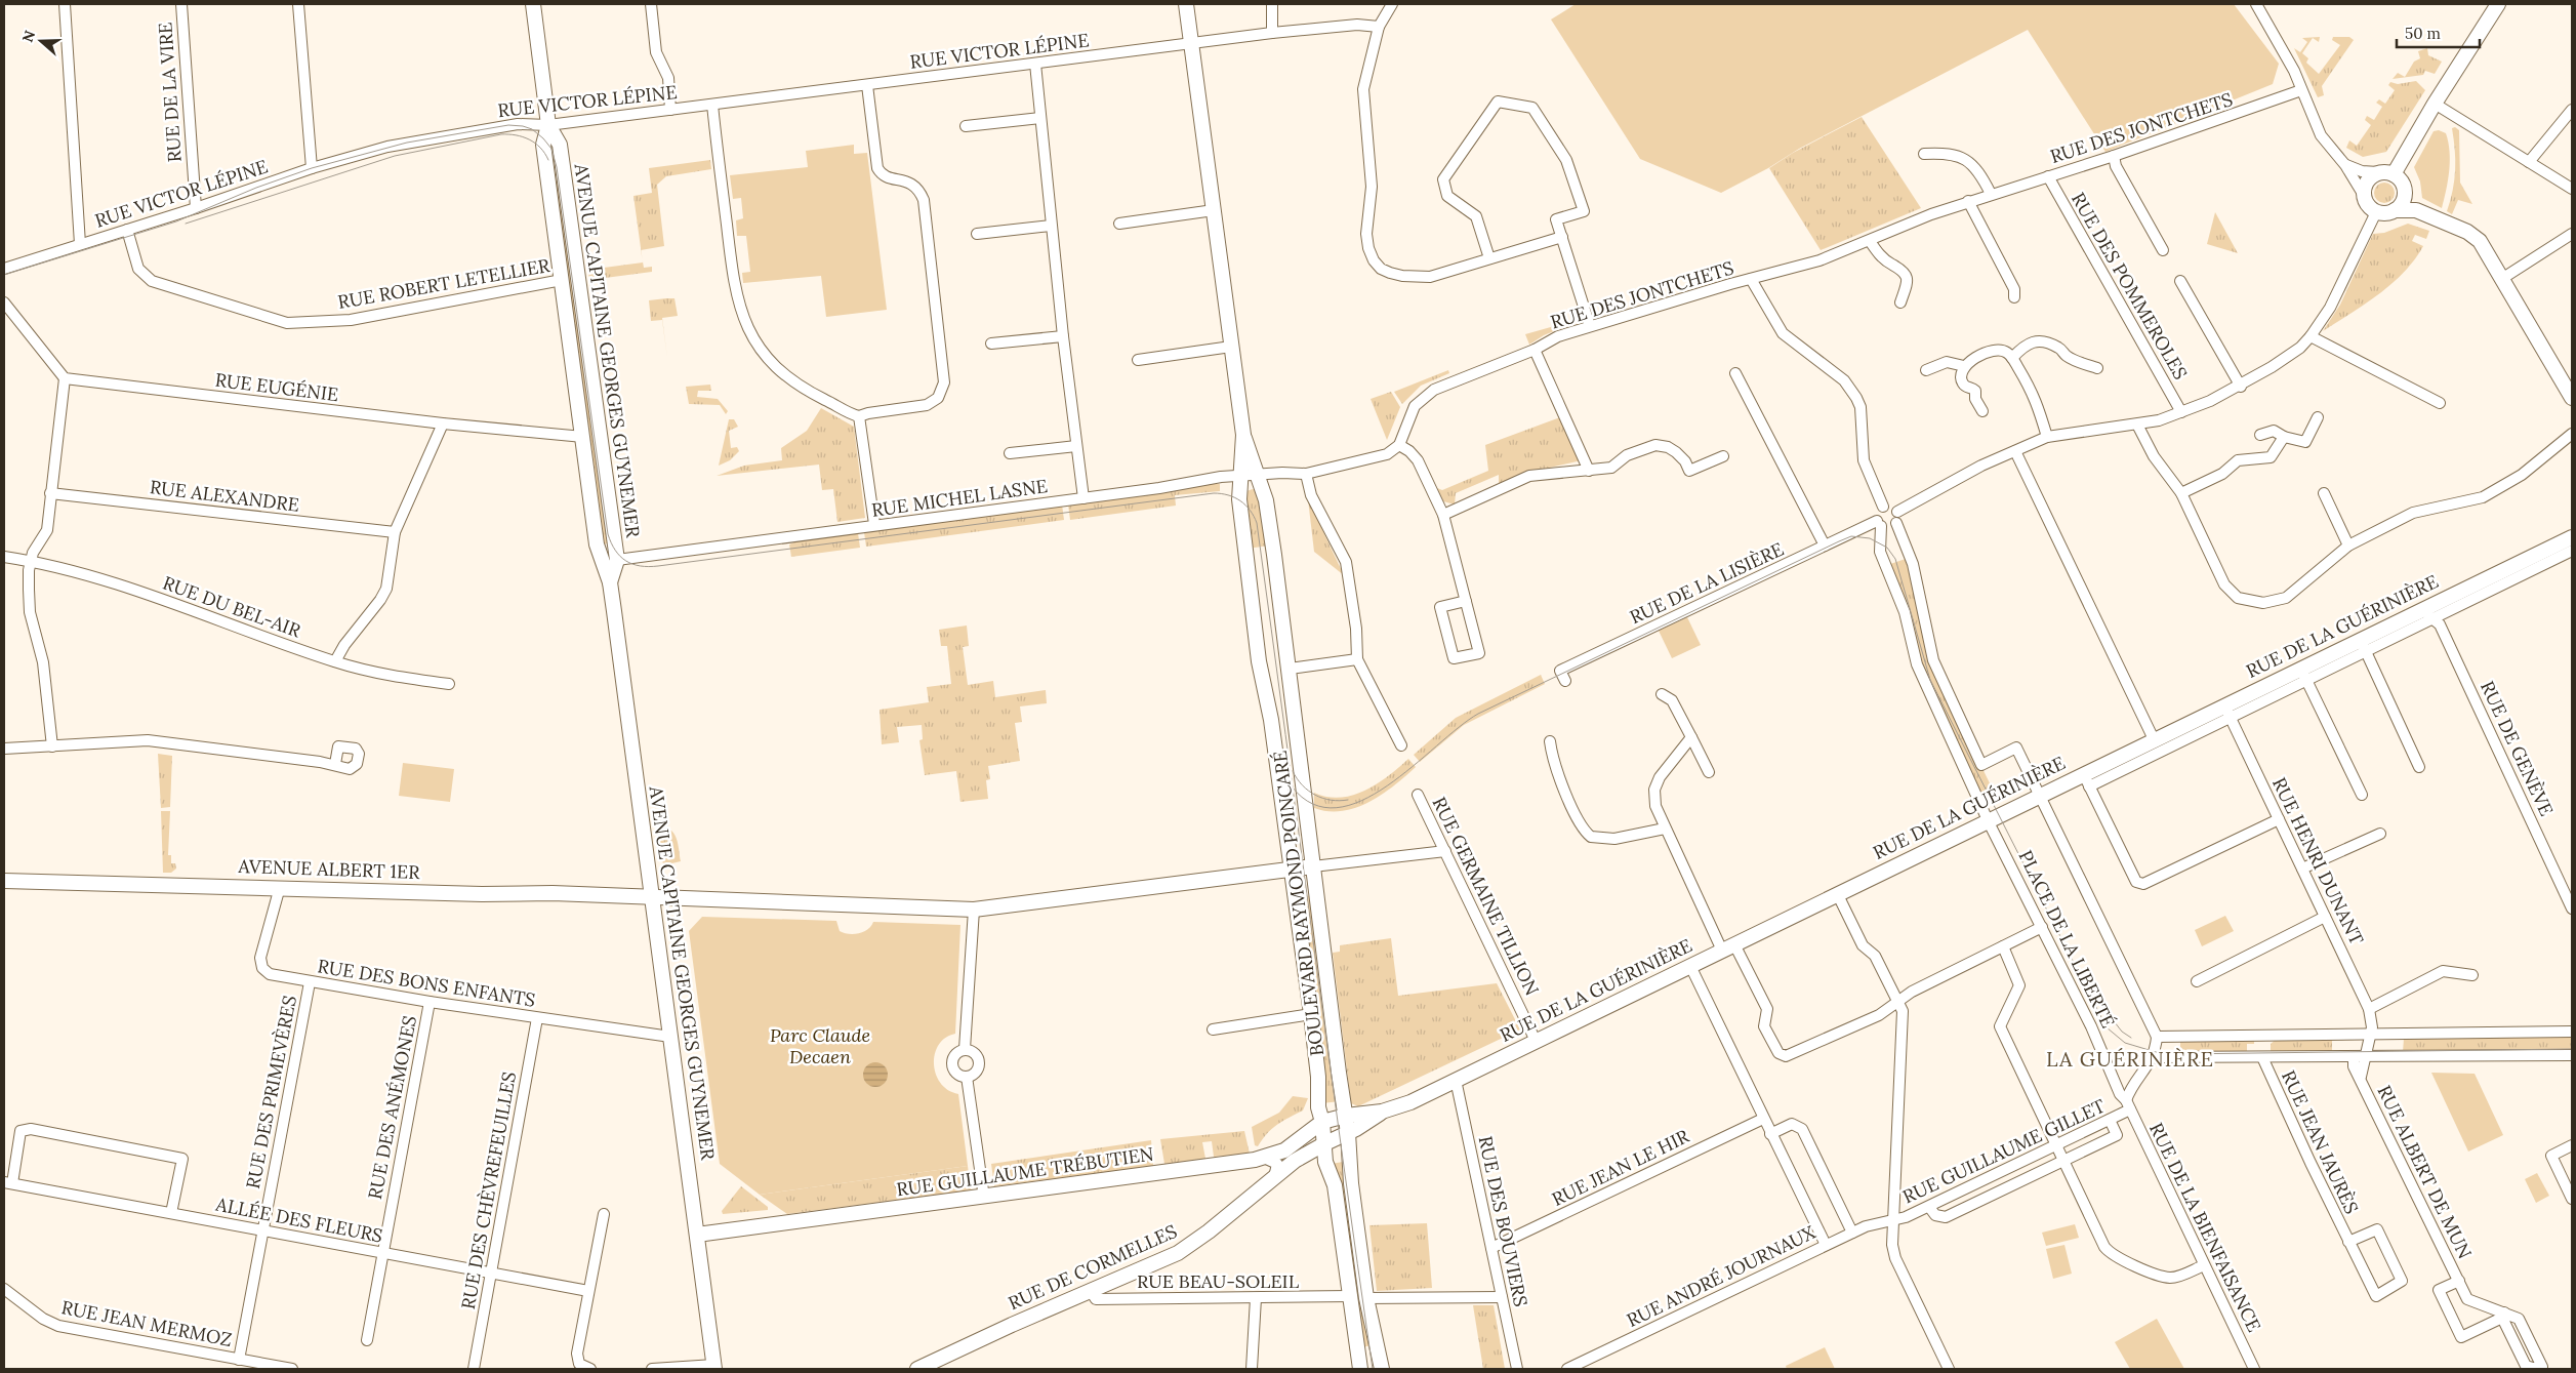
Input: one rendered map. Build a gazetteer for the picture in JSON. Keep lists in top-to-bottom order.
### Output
{
  "streets": {
    "street": [
      "RUE VICTOR LÉPINE",
      "RUE DE LA VIRE",
      "RUE DES JONTCHETS",
      "RUE ROBERT LETELLIER",
      "RUE DES POMMEROLES",
      "AVENUE CAPITAINE GEORGES GUYNEMER",
      "RUE EUGÉNIE",
      "RUE ALEXANDRE",
      "RUE MICHEL LASNE",
      "RUE DE LA LISIÈRE",
      "RUE DU BEL-AIR",
      "RUE DE LA GUÉRINIÈRE",
      "RUE DE GENÈVE",
      "RUE HENRI DUNANT",
      "AVENUE ALBERT 1ER",
      "RUE GERMAINE TILLION",
      "BOULEVARD RAYMOND POINCARÉ",
      "PLACE DE LA LIBERTÉ",
      "RUE DES BONS ENFANTS",
      "RUE DES PRIMEVÈRES",
      "RUE DES ANÉMONES",
      "RUE JEAN JAURÈS",
      "RUE GUILLAUME GILLET",
      "RUE JEAN LE HIR",
      "RUE GUILLAUME TRÉBUTIEN",
      "RUE ALBERT DE MUN",
      "RUE DES CHÈVREFEUILLES",
      "ALLÉE DES FLEURS",
      "RUE DES BOUVIERS",
      "RUE DE LA BIENFAISANCE",
      "RUE DE CORMELLES",
      "RUE ANDRÉ JOURNAUX",
      "RUE BEAU-SOLEIL",
      "RUE JEAN MERMOZ"
    ]
  },
  "crossings": [
    ["RUE VICTOR LÉPINE", "RUE DE LA VIRE"],
    ["RUE VICTOR LÉPINE", "RUE ROBERT LETELLIER"],
    ["RUE VICTOR LÉPINE", "AVENUE CAPITAINE GEORGES GUYNEMER"],
    ["RUE VICTOR LÉPINE", "BOULEVARD RAYMOND POINCARÉ"],
    ["RUE DES JONTCHETS", "RUE DES POMMEROLES"],
    ["RUE ROBERT LETELLIER", "AVENUE CAPITAINE GEORGES GUYNEMER"],
    ["AVENUE CAPITAINE GEORGES GUYNEMER", "RUE EUGÉNIE"],
    ["AVENUE CAPITAINE GEORGES GUYNEMER", "RUE MICHEL LASNE"],
    ["AVENUE CAPITAINE GEORGES GUYNEMER", "AVENUE ALBERT 1ER"],
    ["AVENUE CAPITAINE GEORGES GUYNEMER", "RUE DES BONS ENFANTS"],
    ["AVENUE CAPITAINE GEORGES GUYNEMER", "RUE GUILLAUME TRÉBUTIEN"],
    ["RUE MICHEL LASNE", "BOULEVARD RAYMOND POINCARÉ"],
    ["RUE DE LA LISIÈRE", "PLACE DE LA LIBERTÉ"],
    ["RUE DE LA GUÉRINIÈRE", "RUE DE GENÈVE"],
    ["RUE DE LA GUÉRINIÈRE", "RUE HENRI DUNANT"],
    ["RUE DE LA GUÉRINIÈRE", "RUE GERMAINE TILLION"],
    ["RUE DE LA GUÉRINIÈRE", "BOULEVARD RAYMOND POINCARÉ"],
    ["RUE DE LA GUÉRINIÈRE", "PLACE DE LA LIBERTÉ"],
    ["RUE DE LA GUÉRINIÈRE", "RUE GUILLAUME TRÉBUTIEN"],
    ["RUE DE LA GUÉRINIÈRE", "RUE DES BOUVIERS"],
    ["RUE DE LA GUÉRINIÈRE", "RUE DE CORMELLES"],
    ["RUE HENRI DUNANT", "RUE ALBERT DE MUN"],
    ["AVENUE ALBERT 1ER", "BOULEVARD RAYMOND POINCARÉ"],
    ["AVENUE ALBERT 1ER", "RUE DES BONS ENFANTS"],
    ["BOULEVARD RAYMOND POINCARÉ", "RUE GUILLAUME TRÉBUTIEN"],
    ["BOULEVARD RAYMOND POINCARÉ", "RUE DE CORMELLES"],
    ["BOULEVARD RAYMOND POINCARÉ", "RUE BEAU-SOLEIL"],
    ["PLACE DE LA LIBERTÉ", "RUE GUILLAUME GILLET"],
    ["PLACE DE LA LIBERTÉ", "RUE DE LA BIENFAISANCE"],
    ["RUE DES BONS ENFANTS", "RUE DES PRIMEVÈRES"],
    ["RUE DES BONS ENFANTS", "RUE DES ANÉMONES"],
    ["RUE DES BONS ENFANTS", "RUE DES CHÈVREFEUILLES"],
    ["RUE DES PRIMEVÈRES", "ALLÉE DES FLEURS"],
    ["RUE DES PRIMEVÈRES", "RUE JEAN MERMOZ"],
    ["RUE DES ANÉMONES", "ALLÉE DES FLEURS"],
    ["RUE GUILLAUME GILLET", "RUE DE LA BIENFAISANCE"],
    ["RUE GUILLAUME GILLET", "RUE ANDRÉ JOURNAUX"],
    ["RUE JEAN LE HIR", "RUE DES BOUVIERS"],
    ["RUE DES CHÈVREFEUILLES", "ALLÉE DES FLEURS"],
    ["RUE DE CORMELLES", "RUE BEAU-SOLEIL"]
  ],
  "districts": ["LA GUÉRINIÈRE"],
  "parks": ["Parc Claude Decaen"],
  "scale_bar": "50 m",
  "north": "left"
}
